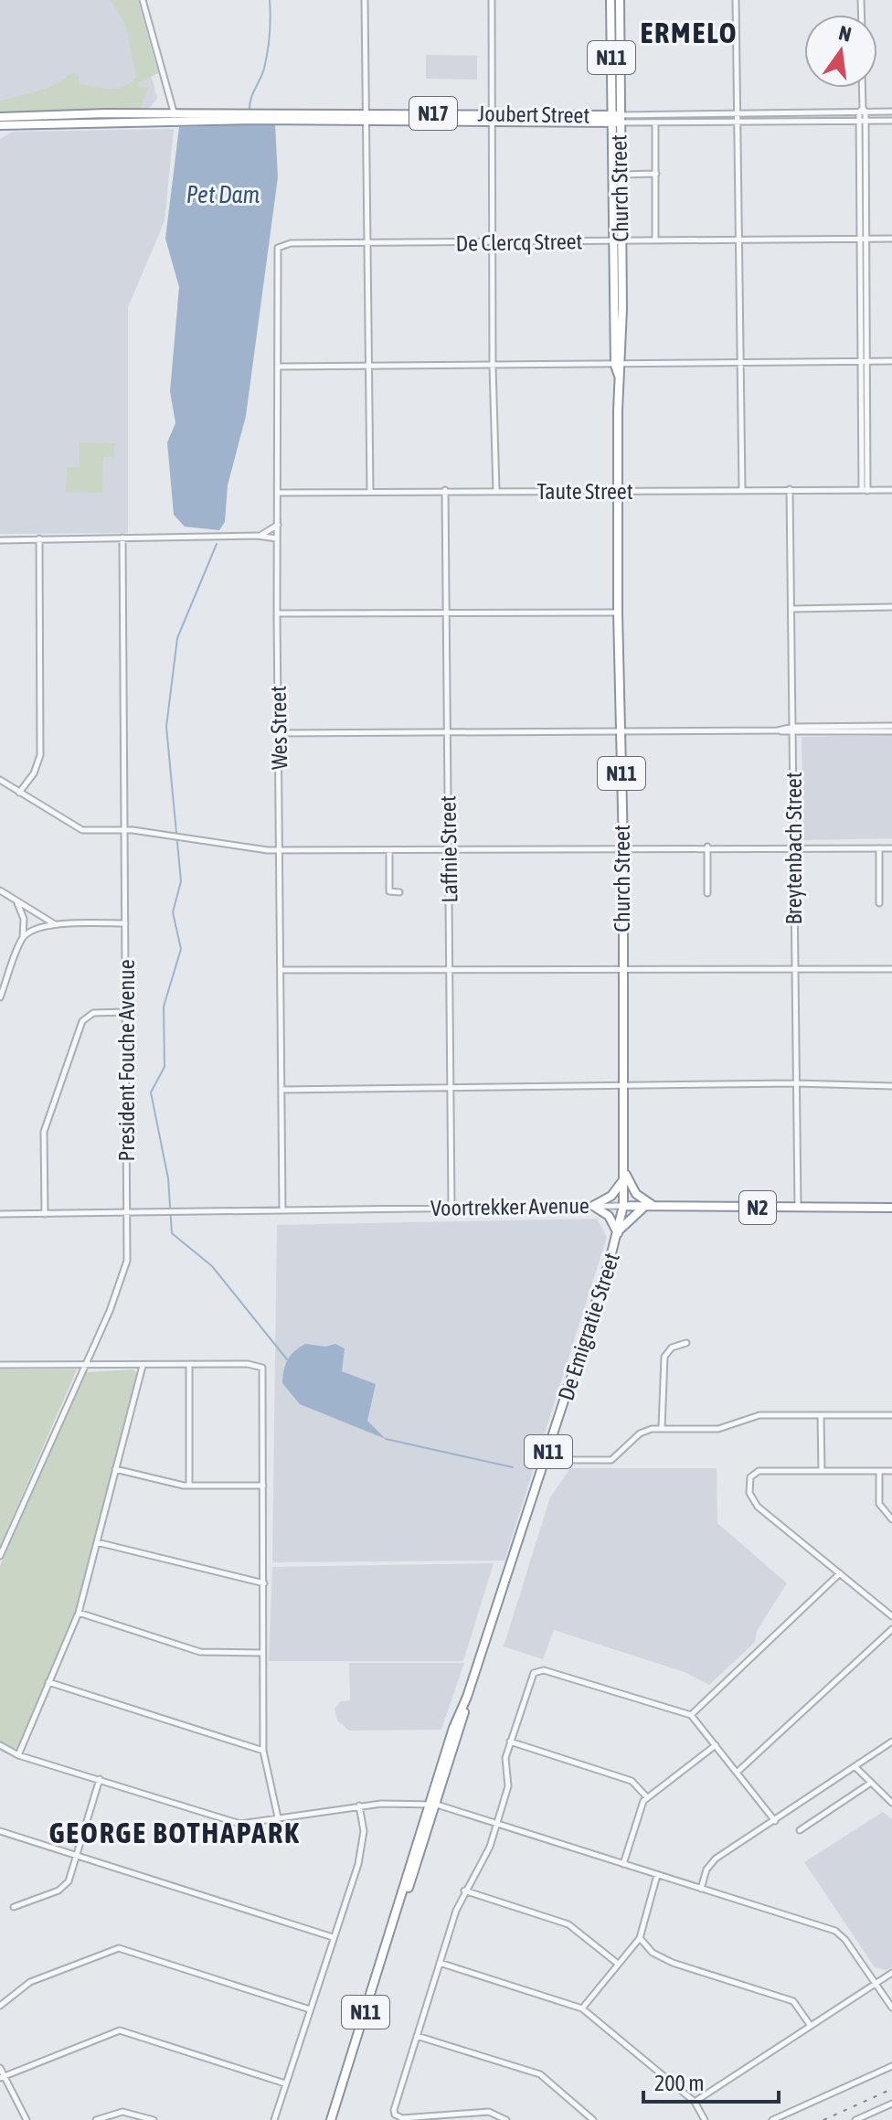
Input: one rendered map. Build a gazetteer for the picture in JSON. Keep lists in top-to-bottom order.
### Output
{
  "streets": {
    "highway": [
      "N11",
      "N17",
      "Joubert Street",
      "Church Street",
      "Voortrekker Avenue",
      "N2",
      "De Emigratie Street"
    ],
    "street": [
      "De Clercq Street",
      "Taute Street",
      "Wes Street",
      "Breytenbach Street",
      "Laffnie Street",
      "President Fouche Avenue"
    ]
  },
  "crossings": [
    ["Joubert Street", "Church Street"],
    ["Church Street", "De Clercq Street"],
    ["Church Street", "Taute Street"],
    ["Church Street", "Voortrekker Avenue"],
    ["Church Street", "De Emigratie Street"],
    ["De Clercq Street", "Wes Street"],
    ["Taute Street", "Wes Street"],
    ["Taute Street", "Breytenbach Street"],
    ["Taute Street", "Laffnie Street"],
    ["Wes Street", "Voortrekker Avenue"],
    ["Breytenbach Street", "Voortrekker Avenue"],
    ["Laffnie Street", "Voortrekker Avenue"],
    ["President Fouche Avenue", "Voortrekker Avenue"],
    ["Voortrekker Avenue", "De Emigratie Street"]
  ],
  "districts": ["ERMELO", "GEORGE BOTHAPARK"],
  "water": ["Pet Dam"],
  "scale_bar": "200 m",
  "north": "top"
}
